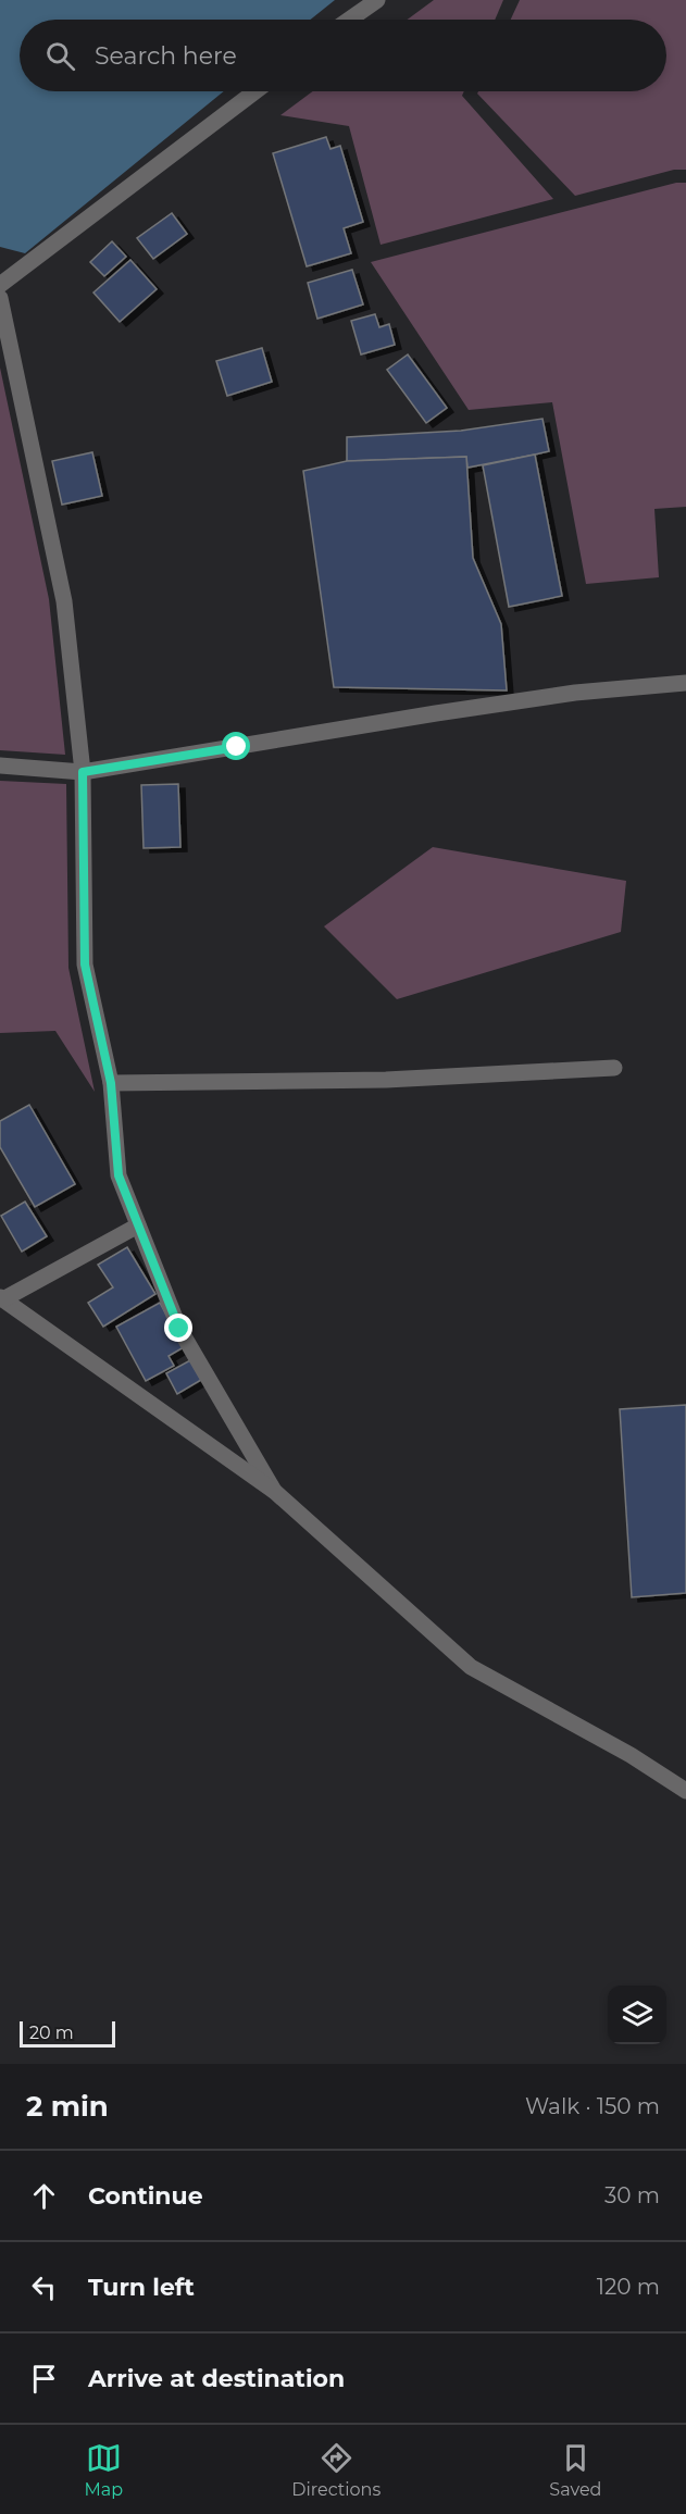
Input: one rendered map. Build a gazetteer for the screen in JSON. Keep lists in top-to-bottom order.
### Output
{
  "scale_bar": "20 m",
  "page": {
    "search": "Search here",
    "scale": "20 m",
    "heading": ["2 min", "Walk · 150 m"],
    "list": [
      ["Continue", "30 m"],
      ["Turn left", "120 m"],
      "Arrive at destination"
    ],
    "nav": ["Map", "Directions", "Saved"]
  }
}
